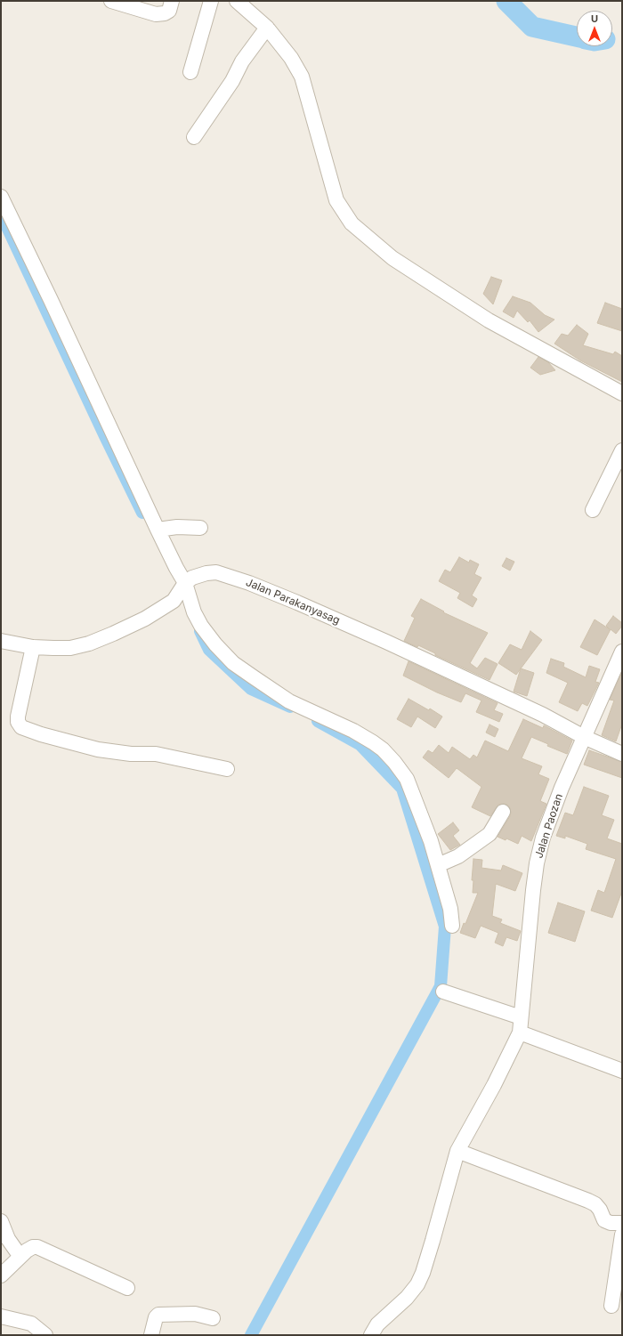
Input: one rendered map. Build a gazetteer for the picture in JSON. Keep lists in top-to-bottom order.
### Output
{
  "streets": {
    "street": ["Jalan Parakanyasag", "Jalan Paozan"]
  },
  "crossings": [
    ["Jalan Parakanyasag", "Jalan Paozan"]
  ],
  "north": "top"
}
